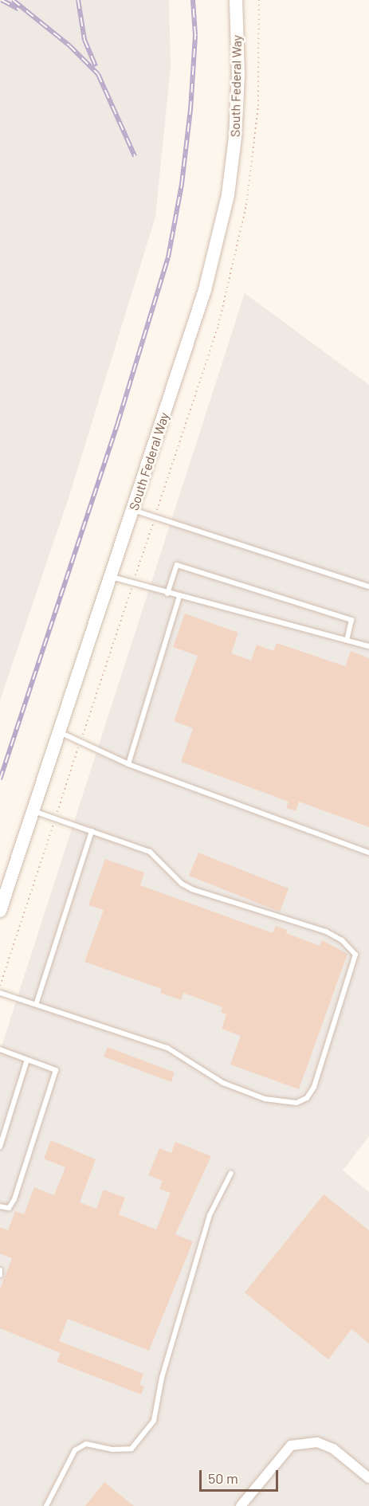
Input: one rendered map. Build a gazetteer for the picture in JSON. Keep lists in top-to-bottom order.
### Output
{
  "streets": {
    "main road": ["South Federal Way"]
  },
  "scale_bar": "50 m"
}
